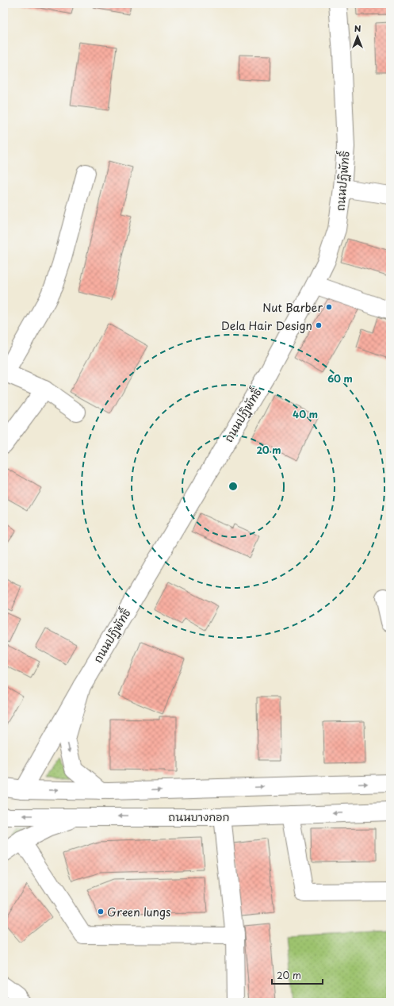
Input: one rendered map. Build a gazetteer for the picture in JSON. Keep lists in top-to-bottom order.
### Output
{
  "streets": {
    "street": ["ถนนปฏิพัทธิ์", "ถนนบางกอก"]
  },
  "crossings": [
    ["ถนนปฏิพัทธิ์", "ถนนบางกอก"]
  ],
  "places": ["Nut Barber", "Dela Hair Design", "Green lungs"],
  "scale_bar": "20 m",
  "north": "top",
  "rings": ["60 m", "40 m", "20 m"]
}
